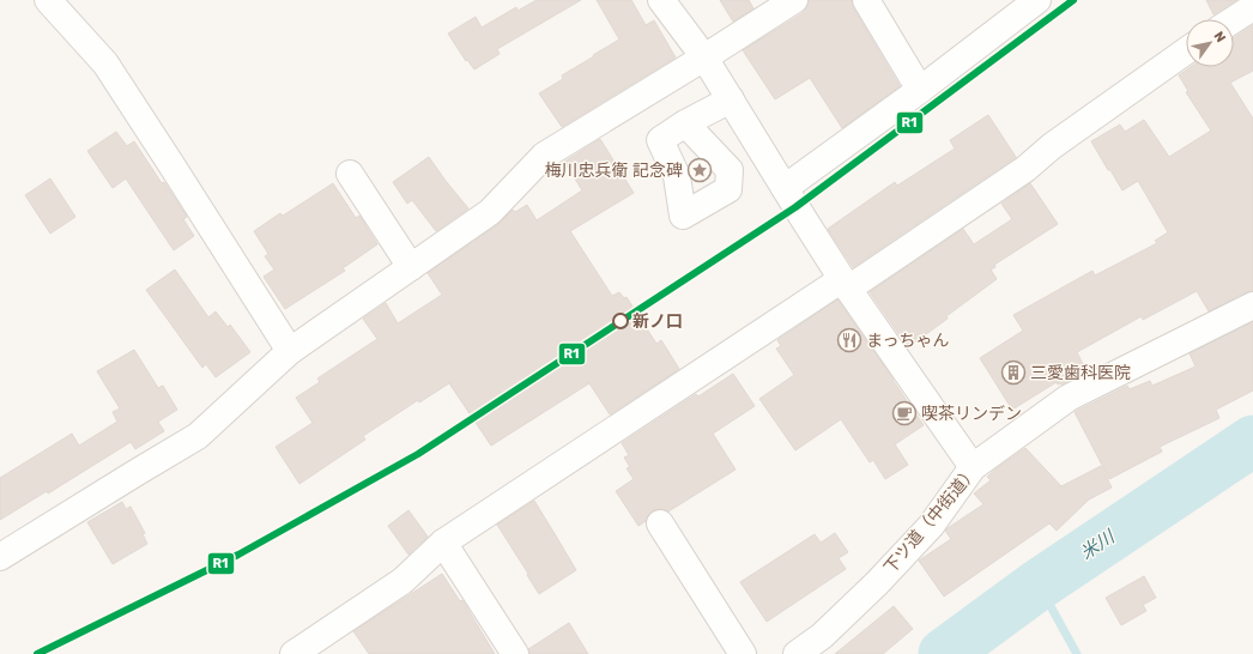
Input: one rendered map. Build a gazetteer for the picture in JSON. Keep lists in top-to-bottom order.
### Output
{
  "streets": {
    "street": ["下ツ道（中街道）"]
  },
  "water": ["米川"],
  "places": {
    "place": ["梅川忠兵衛 記念碑"],
    "other": ["新ノ口"],
    "restaurant": ["まっちゃん"],
    "building": ["三愛歯科医院"],
    "cafe": ["喫茶リンデン"]
  },
  "lines": ["transit line R1"],
  "north": "top right"
}
